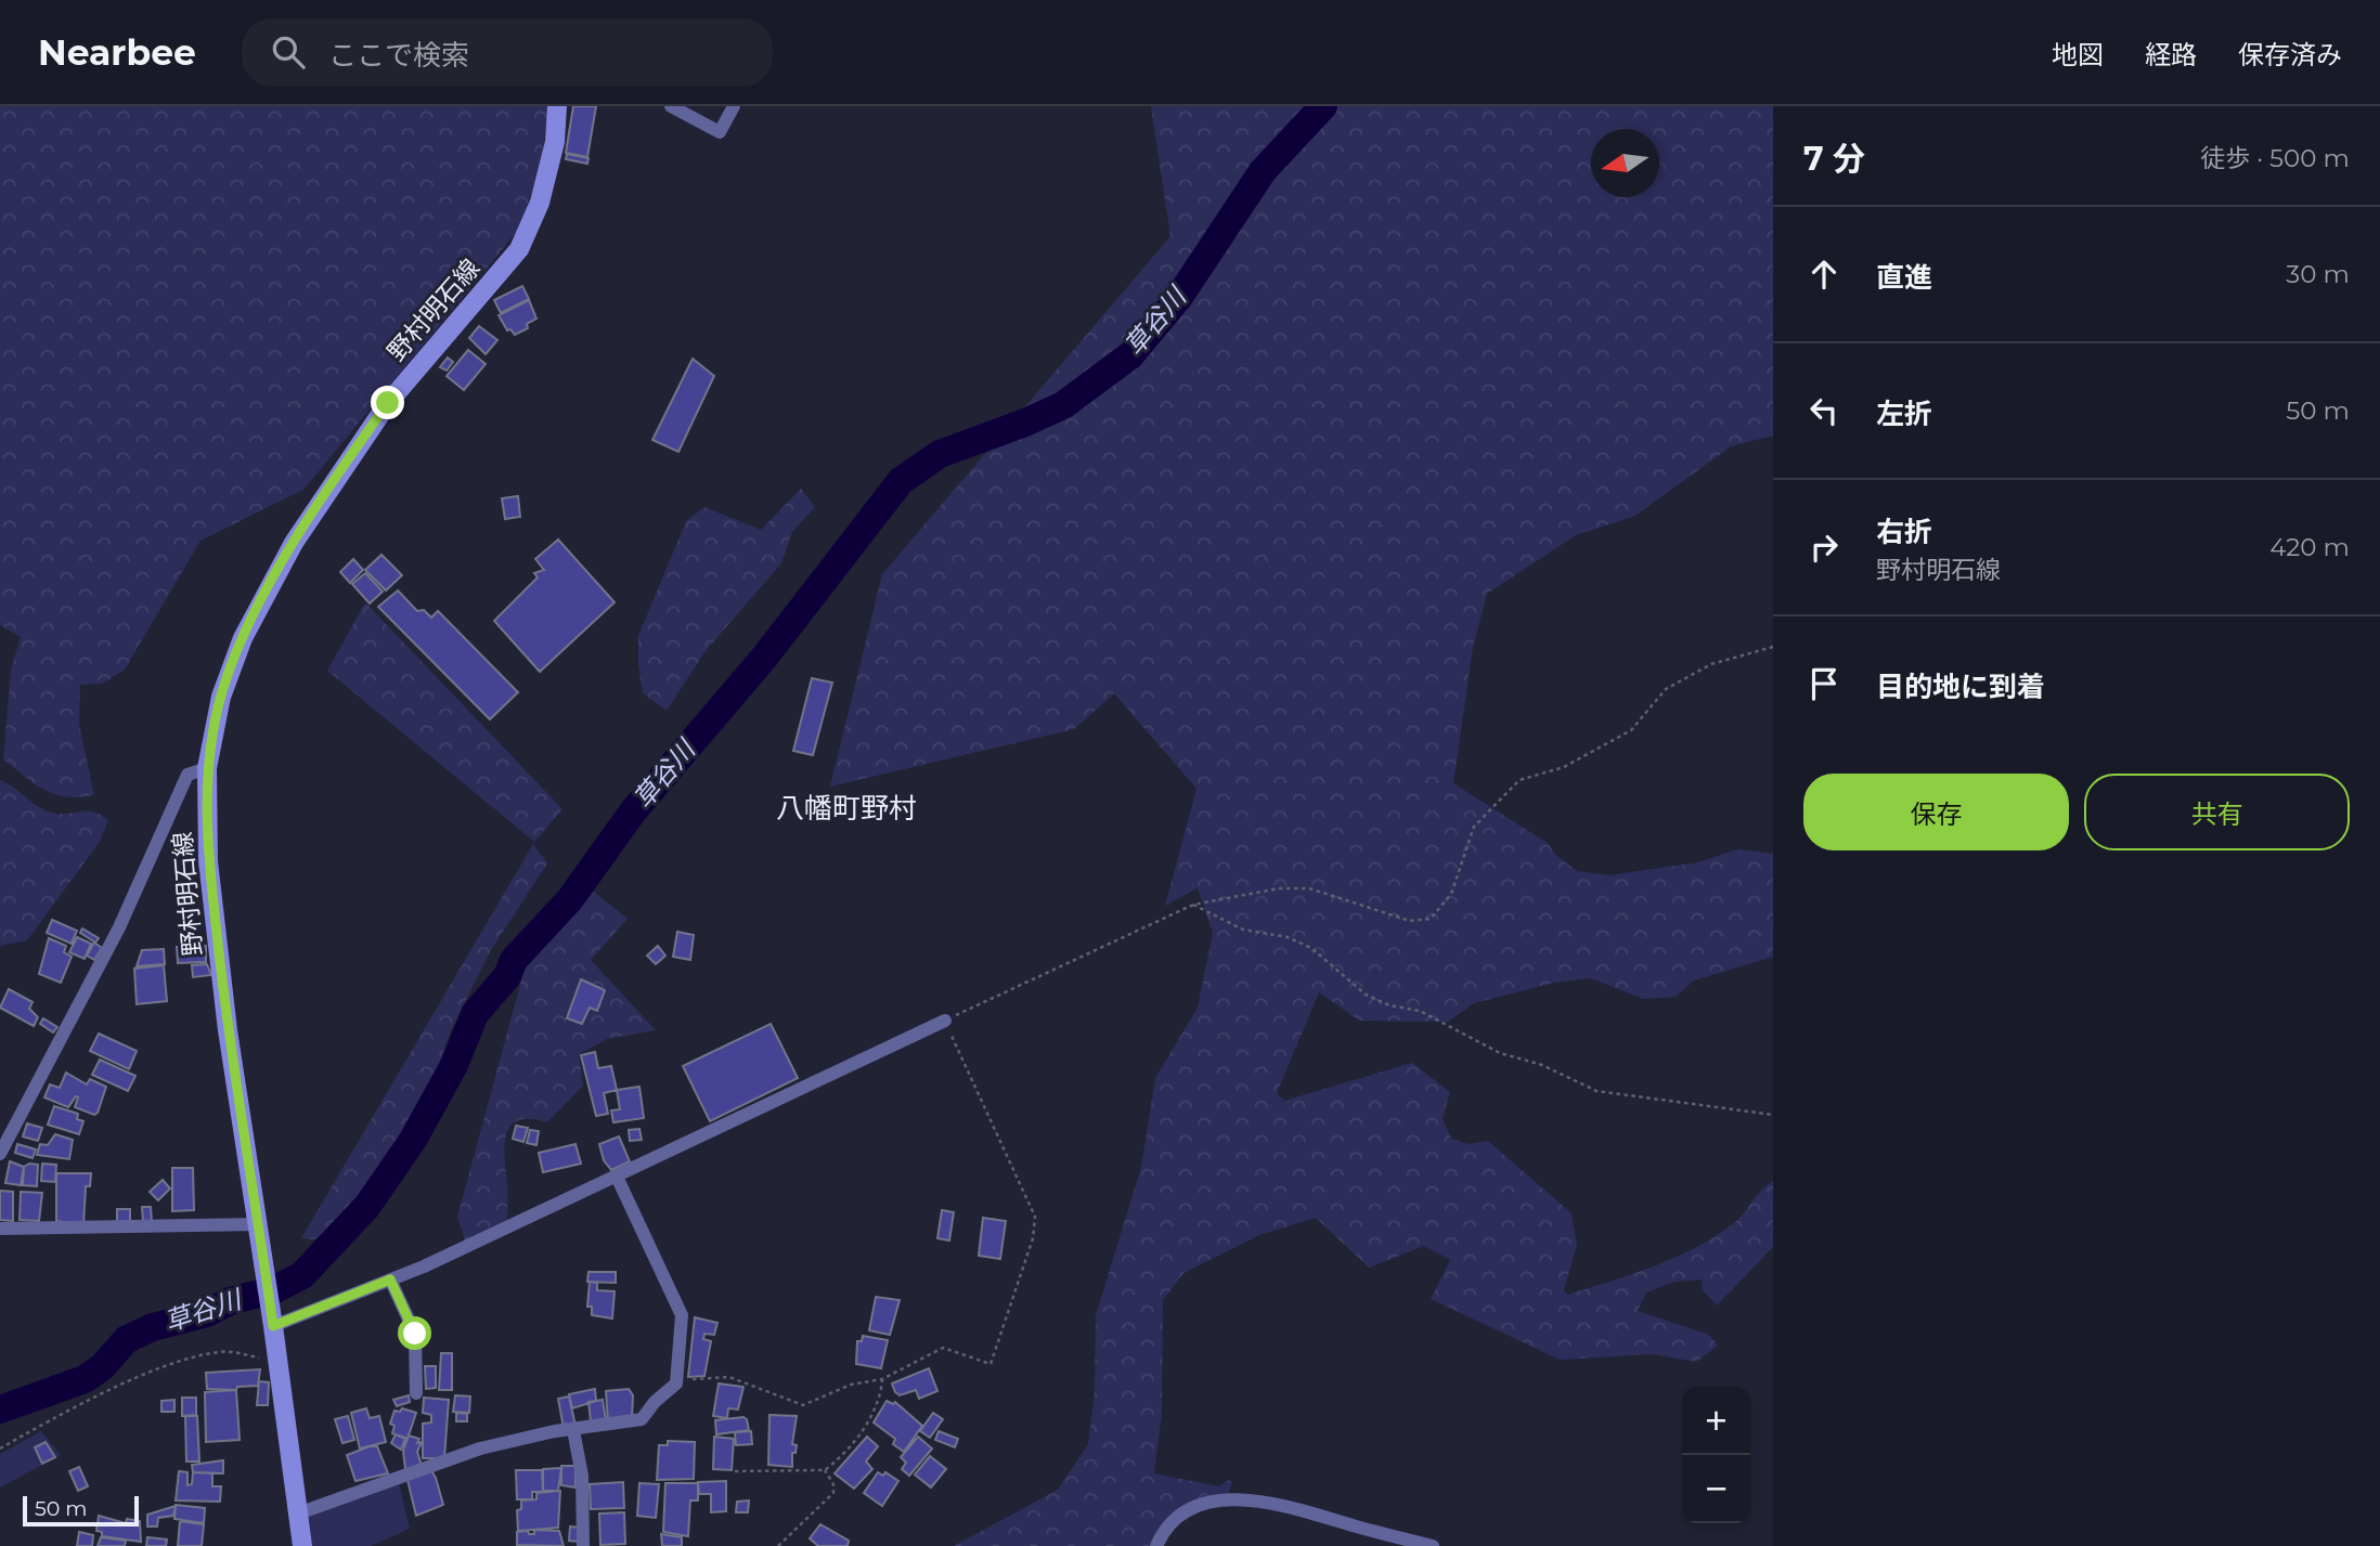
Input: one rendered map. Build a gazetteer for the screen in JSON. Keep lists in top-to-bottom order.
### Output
{
  "streets": {
    "main road": ["野村明石線"]
  },
  "districts": ["八幡町野村"],
  "water": ["草谷川"],
  "scale_bar": "50 m",
  "north": "left",
  "page": {
    "header": "Nearbee",
    "search": "ここで検索",
    "nav": ["地図", "経路", "保存済み"],
    "heading": ["7 分", "徒歩 · 500 m"],
    "list": [
      ["直進", "30 m"],
      ["左折", "50 m"],
      ["右折", "野村明石線", "420 m"],
      "目的地に到着"
    ],
    "buttons": ["保存", "共有"],
    "map_buttons": ["+", "−"],
    "scale": "50 m"
  }
}
